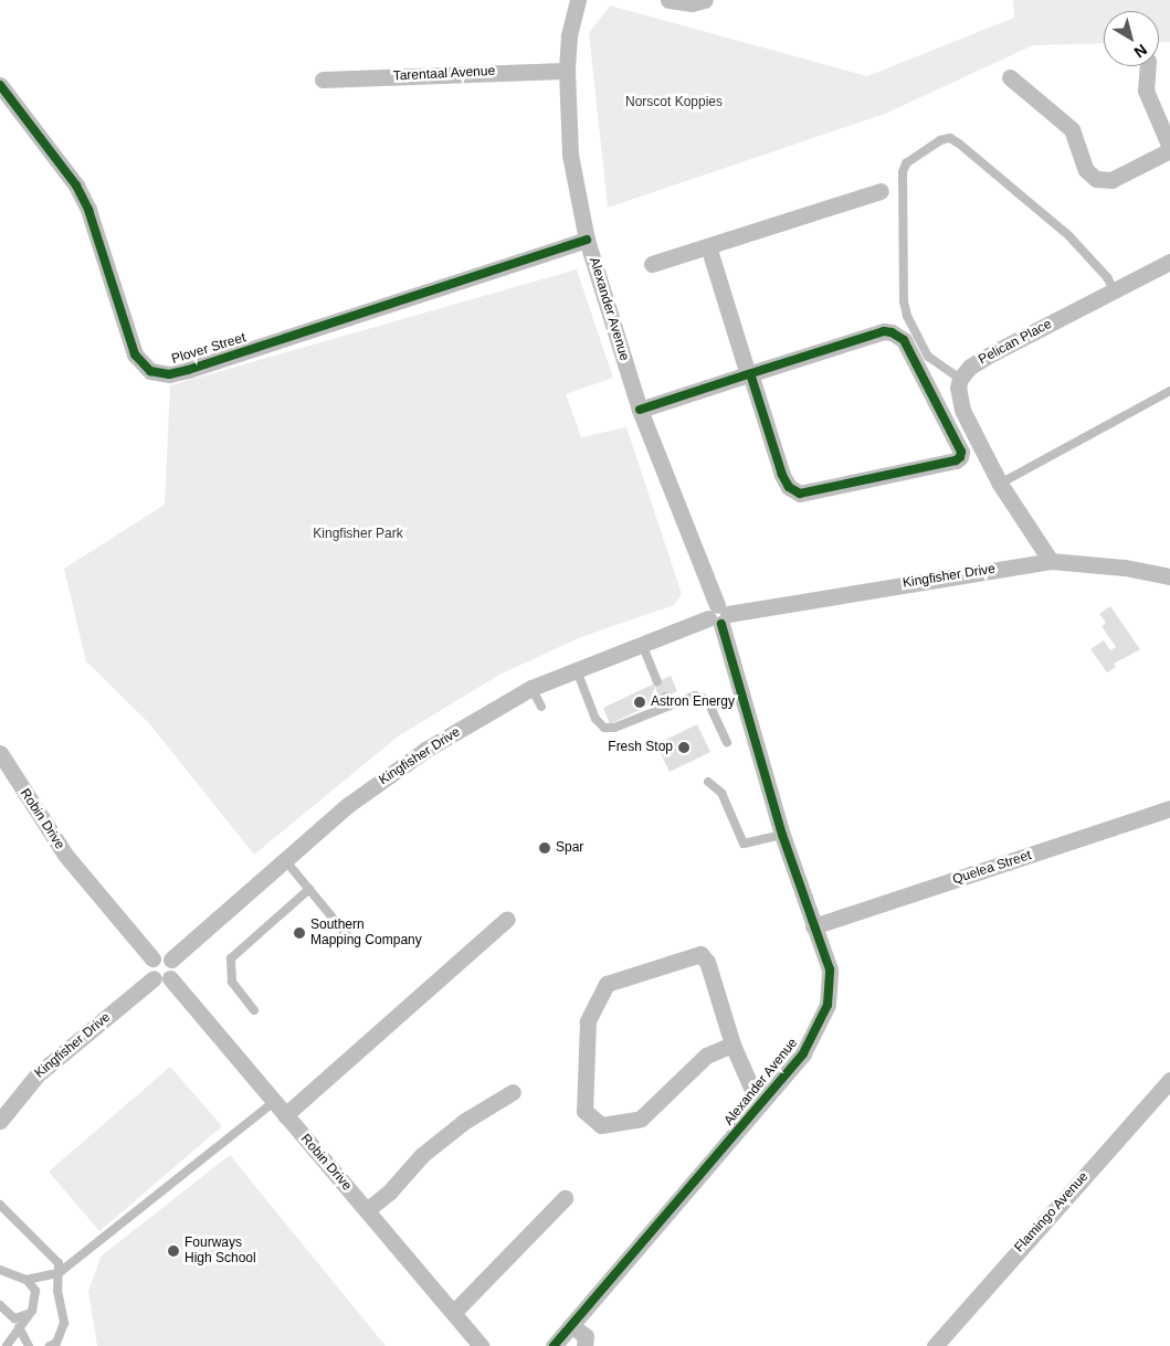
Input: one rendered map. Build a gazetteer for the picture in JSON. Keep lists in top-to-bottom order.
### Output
{
  "streets": {
    "street": [
      "Tarentaal Avenue",
      "Alexander Avenue",
      "Pelican Place",
      "Plover Street",
      "Kingfisher Drive",
      "Robin Drive",
      "Quelea Street",
      "Flamingo Avenue"
    ]
  },
  "crossings": [
    ["Tarentaal Avenue", "Alexander Avenue"],
    ["Alexander Avenue", "Plover Street"],
    ["Alexander Avenue", "Kingfisher Drive"],
    ["Alexander Avenue", "Quelea Street"],
    ["Kingfisher Drive", "Robin Drive"]
  ],
  "parks": ["Norscot Koppies", "Kingfisher Park"],
  "places": [
    "Astron Energy",
    "Fresh Stop",
    "Spar",
    "Southern Mapping Company",
    "Fourways High School"
  ],
  "north": "bottom right"
}
